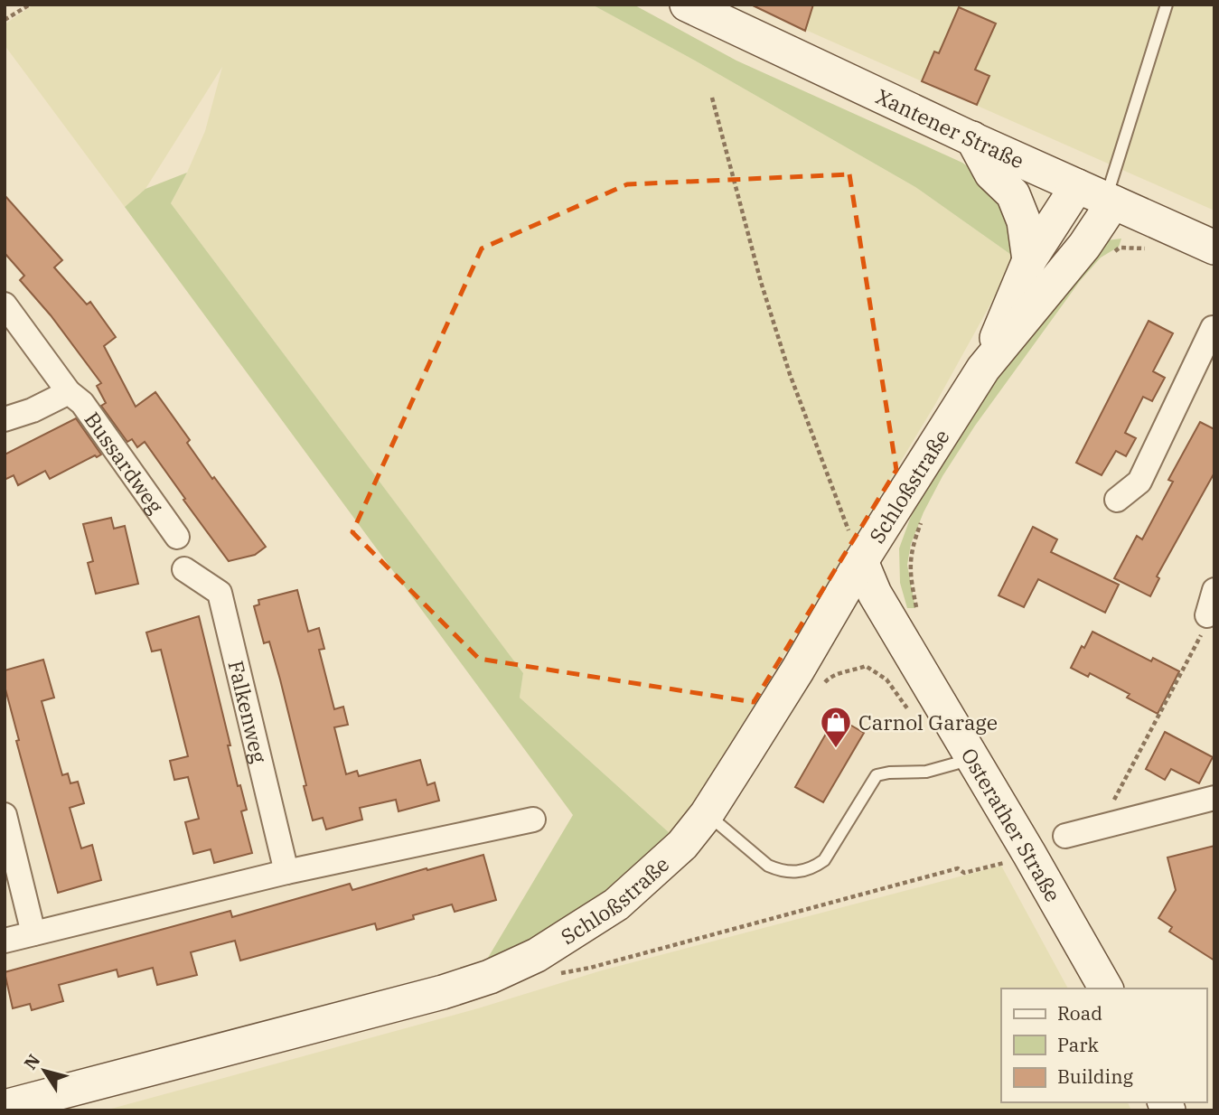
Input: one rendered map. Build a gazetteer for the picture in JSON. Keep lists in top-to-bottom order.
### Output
{
  "streets": {
    "main road": ["Xantener Straße", "Schloßstraße", "Osterather Straße"],
    "street": ["Bussardweg", "Falkenweg"]
  },
  "crossings": [
    ["Xantener Straße", "Schloßstraße"],
    ["Schloßstraße", "Osterather Straße"]
  ],
  "places": {
    "shop": ["Carnol Garage"]
  },
  "legend": ["Road", "Park", "Building"],
  "north": "top left"
}
